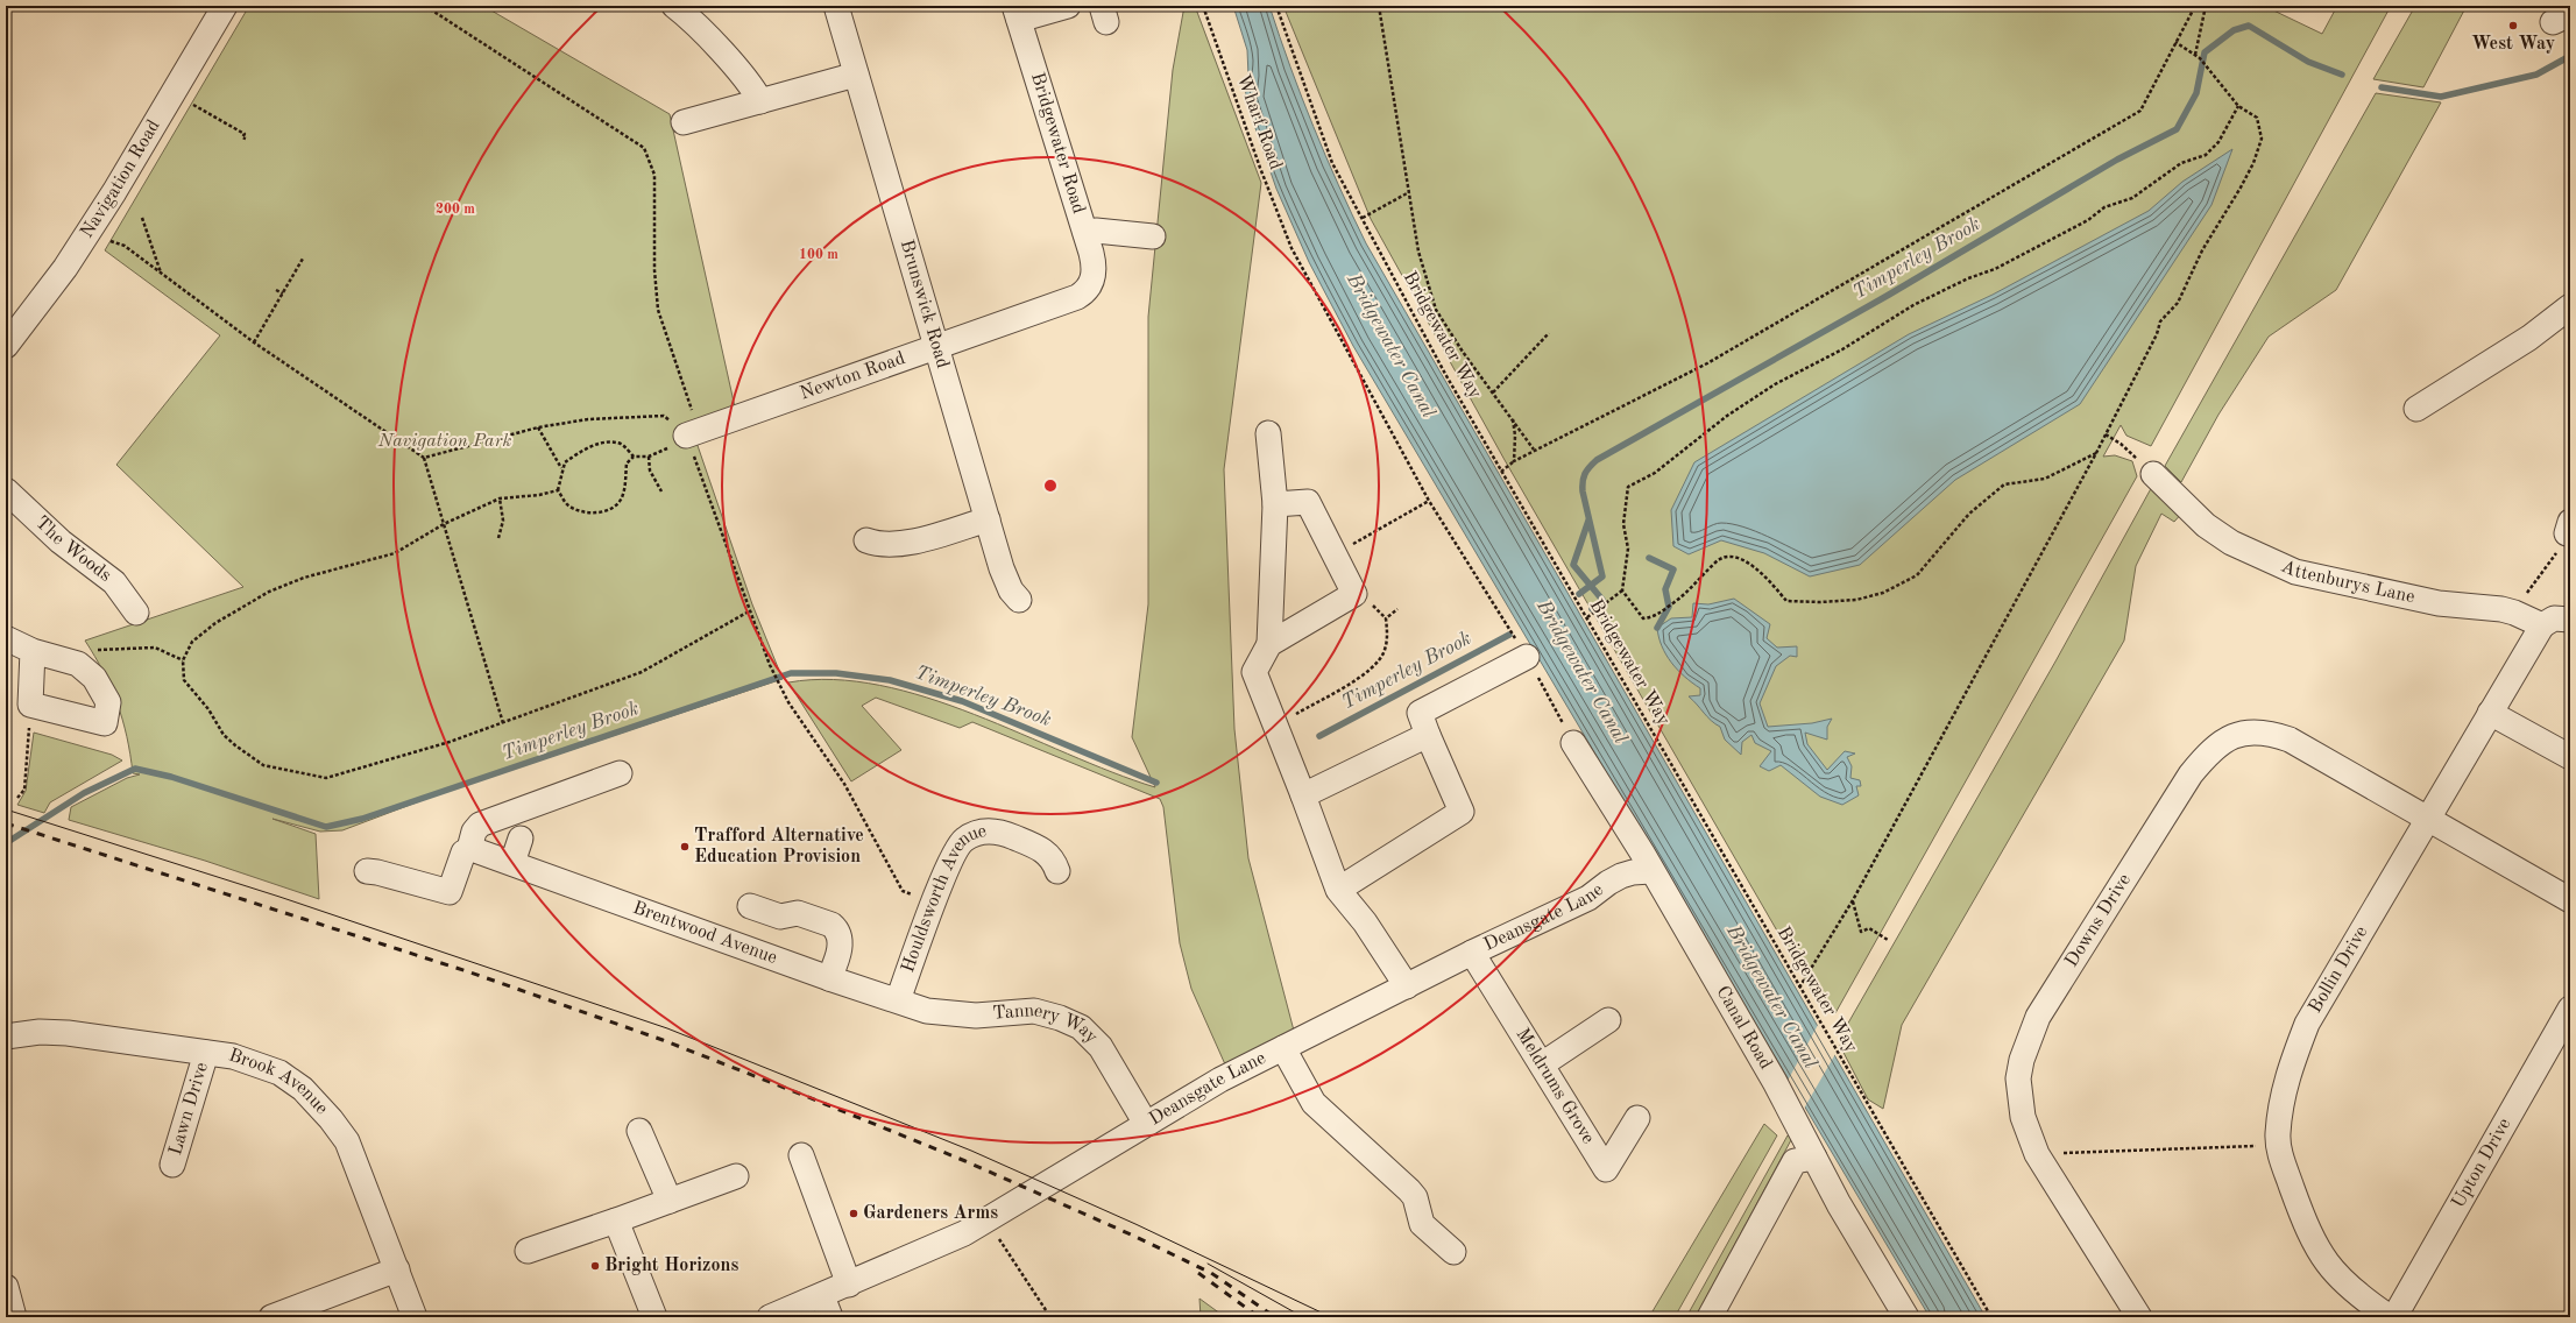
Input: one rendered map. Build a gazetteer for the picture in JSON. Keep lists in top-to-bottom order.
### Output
{
  "streets": {
    "street": [
      "Bridgewater Road",
      "Navigation Road",
      "Brunswick Road",
      "Newton Road",
      "The Woods",
      "Attenburys Lane",
      "Houldsworth Avenue",
      "Deansgate Lane",
      "Downs Drive",
      "Brentwood Avenue",
      "Bollin Drive",
      "Canal Road",
      "Tannery Way",
      "Meldrums Grove",
      "Brook Avenue",
      "Lawn Drive",
      "Upton Drive"
    ],
    "path": ["Wharf Road", "Bridgewater Way"]
  },
  "crossings": [
    ["Wharf Road", "Canal Road"],
    ["Bridgewater Road", "Newton Road"],
    ["Brunswick Road", "Newton Road"],
    ["Attenburys Lane", "Bollin Drive"],
    ["Houldsworth Avenue", "Brentwood Avenue"],
    ["Houldsworth Avenue", "Tannery Way"],
    ["Deansgate Lane", "Canal Road"],
    ["Deansgate Lane", "Tannery Way"],
    ["Deansgate Lane", "Meldrums Grove"],
    ["Downs Drive", "Bollin Drive"],
    ["Brentwood Avenue", "Tannery Way"],
    ["Brook Avenue", "Lawn Drive"]
  ],
  "water": ["Timperley Brook", "Bridgewater Canal"],
  "parks": ["Navigation Park"],
  "places": [
    "West Way",
    "Trafford Alternative Education Provision",
    "Gardeners Arms",
    "Bright Horizons"
  ],
  "rings": ["200 m", "100 m"]
}
